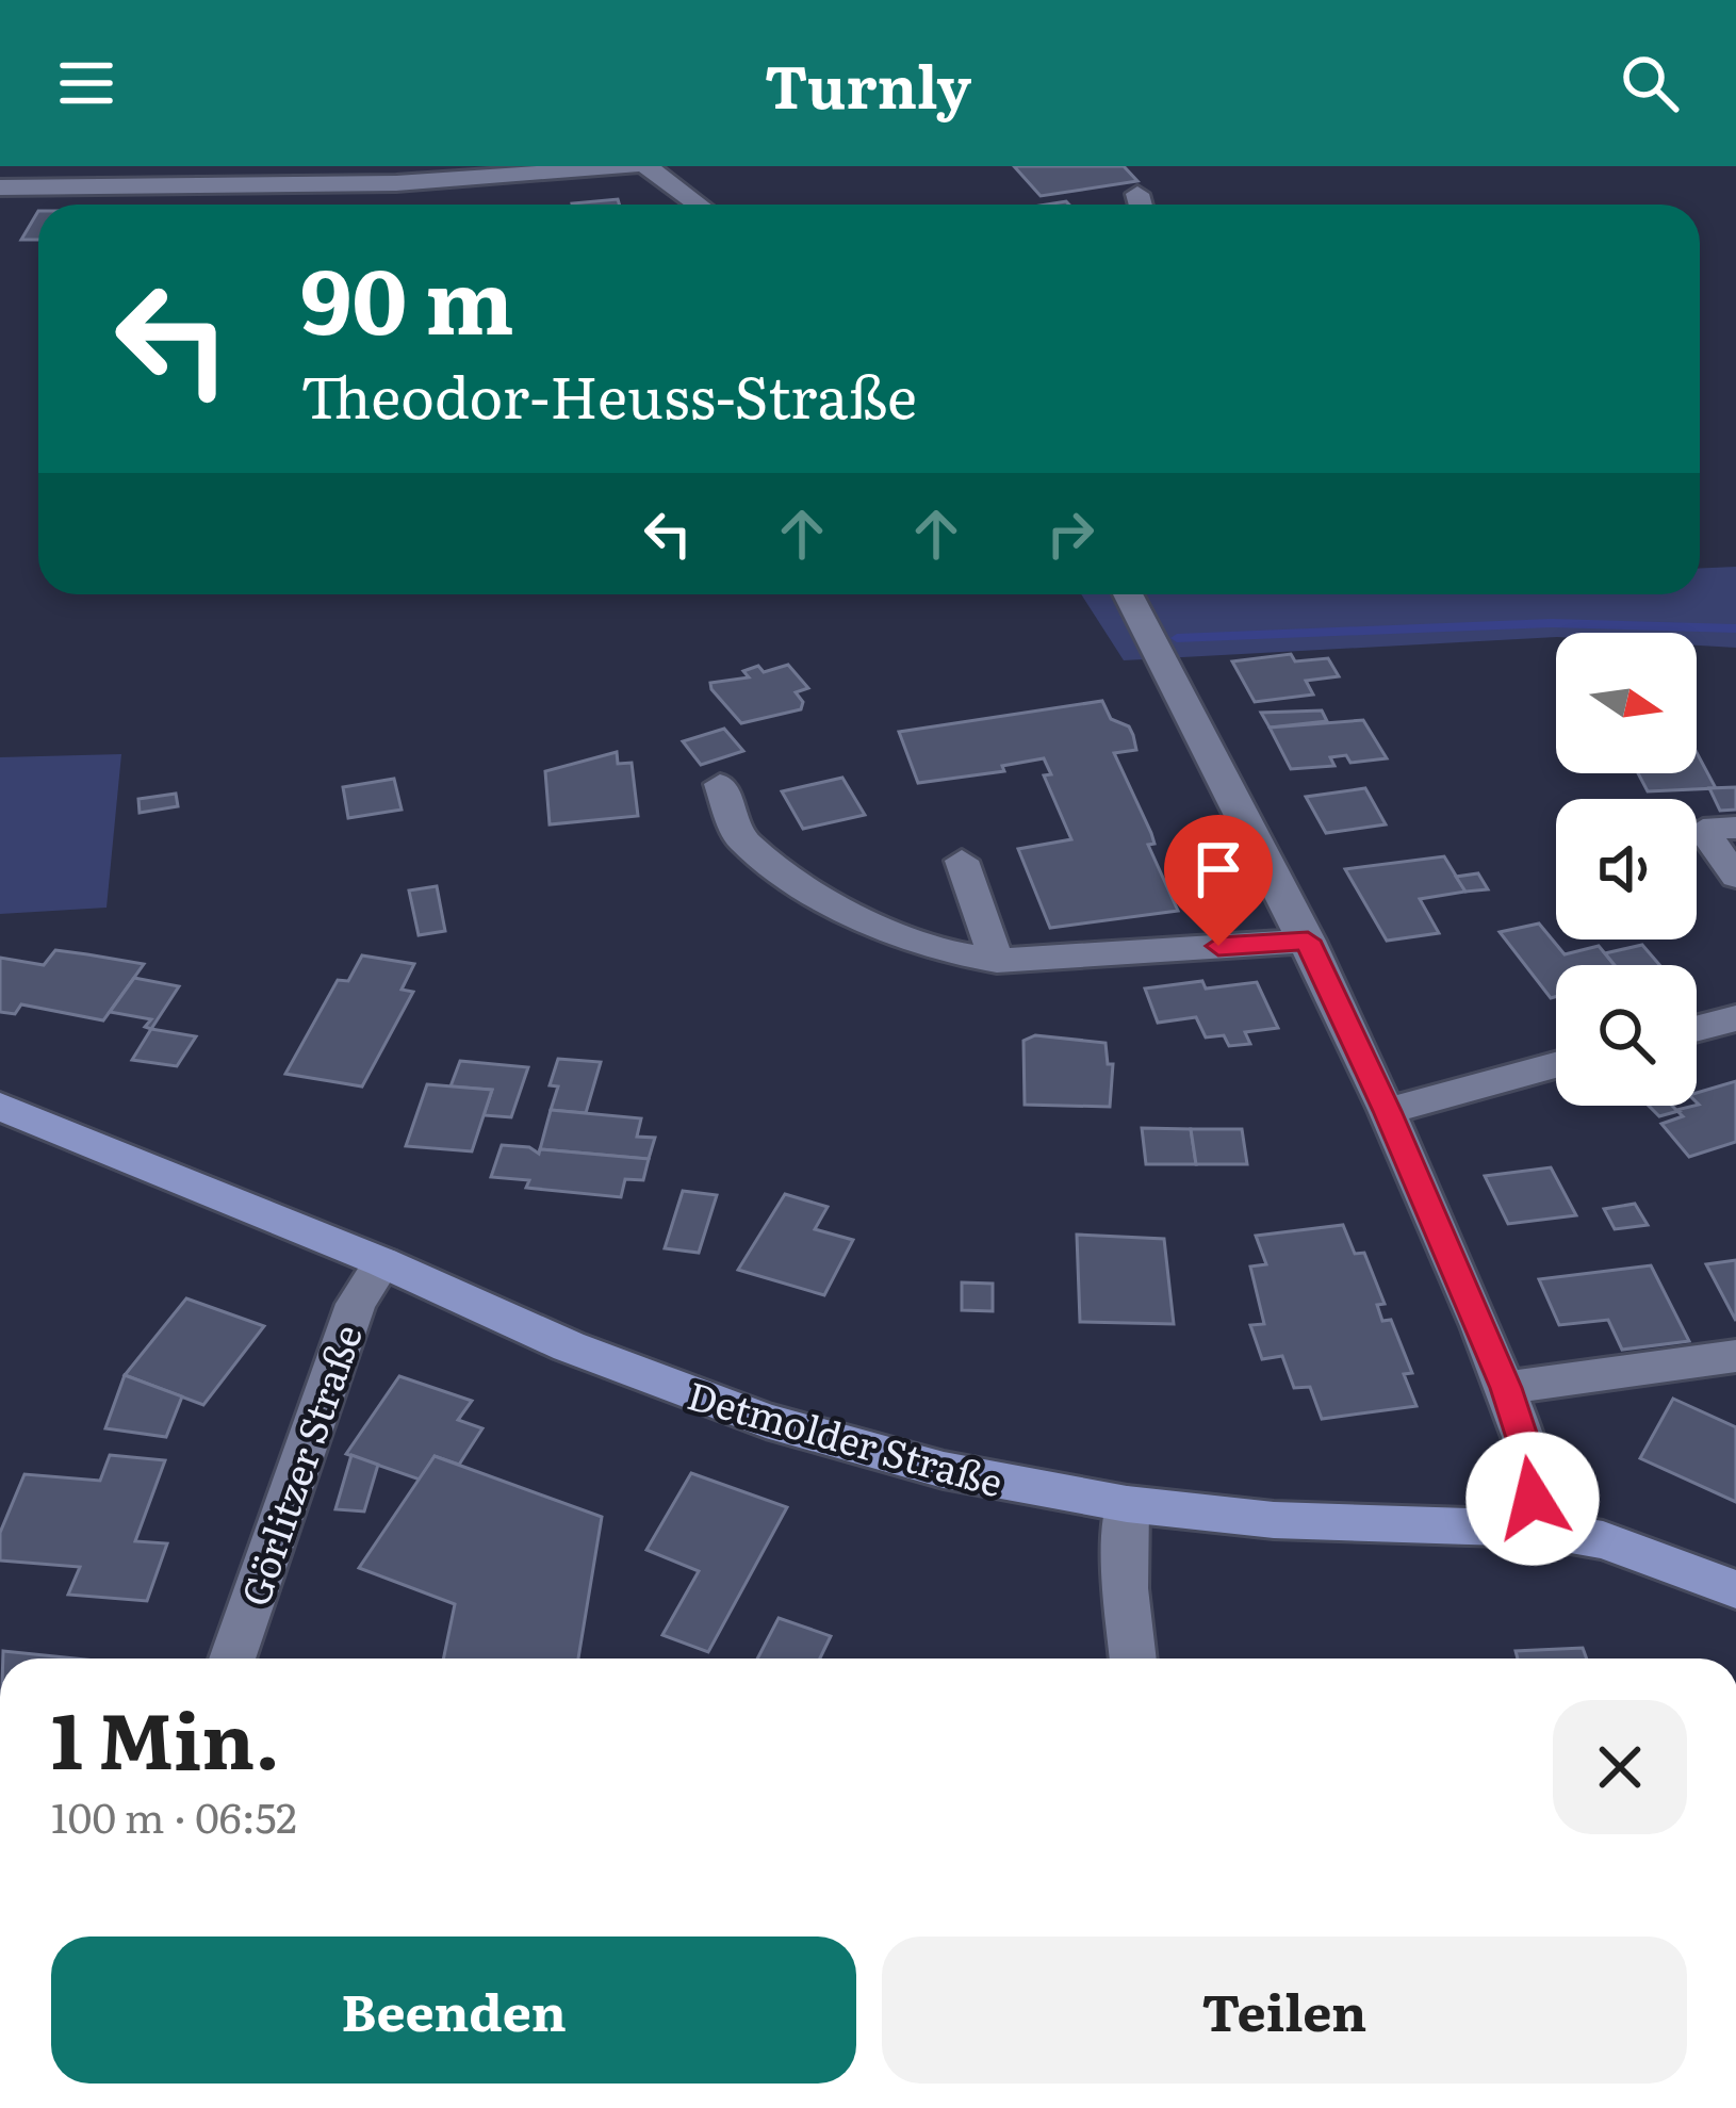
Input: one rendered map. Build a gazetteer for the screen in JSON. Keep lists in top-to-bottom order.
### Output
{
  "streets": {
    "main road": ["Detmolder Straße"],
    "street": ["Görlitzer Straße"]
  },
  "crossings": [
    ["Detmolder Straße", "Görlitzer Straße"]
  ],
  "north": "right",
  "page": {
    "header": "Turnly",
    "turn": ["90 m", "Theodor-Heuss-Straße"],
    "heading": ["1 Min.", "100 m · 06:52"],
    "buttons": ["Beenden", "Teilen"]
  }
}
